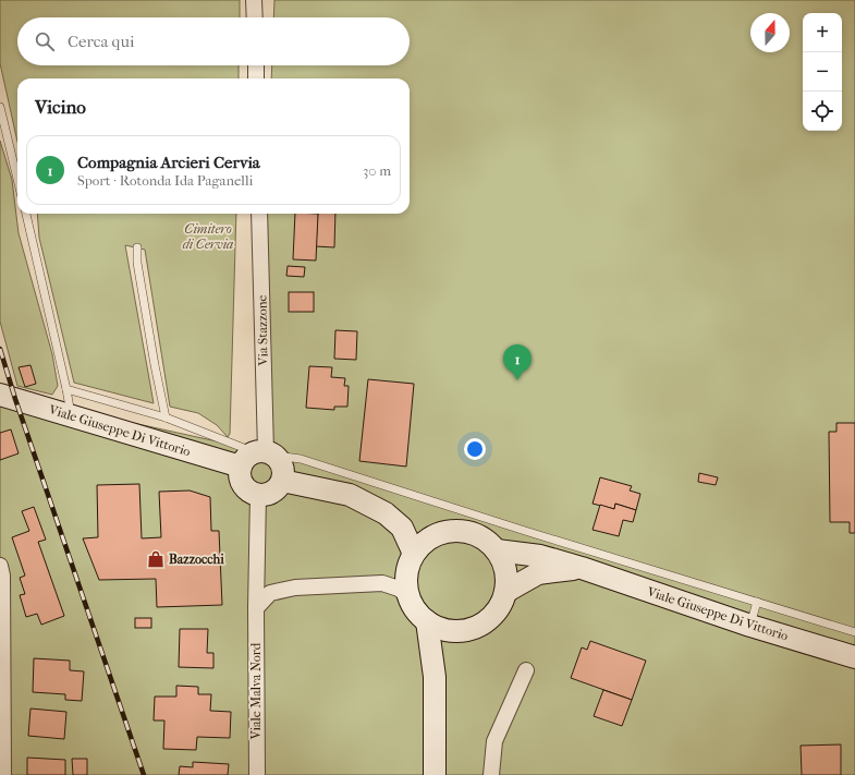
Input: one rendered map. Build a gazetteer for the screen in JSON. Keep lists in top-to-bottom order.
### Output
{
  "streets": {
    "street": ["Via Stazzone", "Viale Giuseppe Di Vittorio", "Viale Malva Nord"]
  },
  "crossings": [
    ["Via Stazzone", "Viale Giuseppe Di Vittorio"],
    ["Via Stazzone", "Viale Malva Nord"],
    ["Viale Giuseppe Di Vittorio", "Viale Malva Nord"]
  ],
  "parks": ["Cimitero di Cervia"],
  "places": {
    "shop": ["Bazzocchi"]
  },
  "north": "top",
  "page": {
    "map_buttons": ["+", "−"],
    "search": "Cerca qui",
    "heading": "Vicino",
    "list": [
      {
        "mark": "1",
        "name": "Compagnia Arcieri Cervia",
        "note": "Sport · Rotonda Ida Paganelli",
        "value": "30 m"
      }
    ],
    "pins": "1"
  }
}
